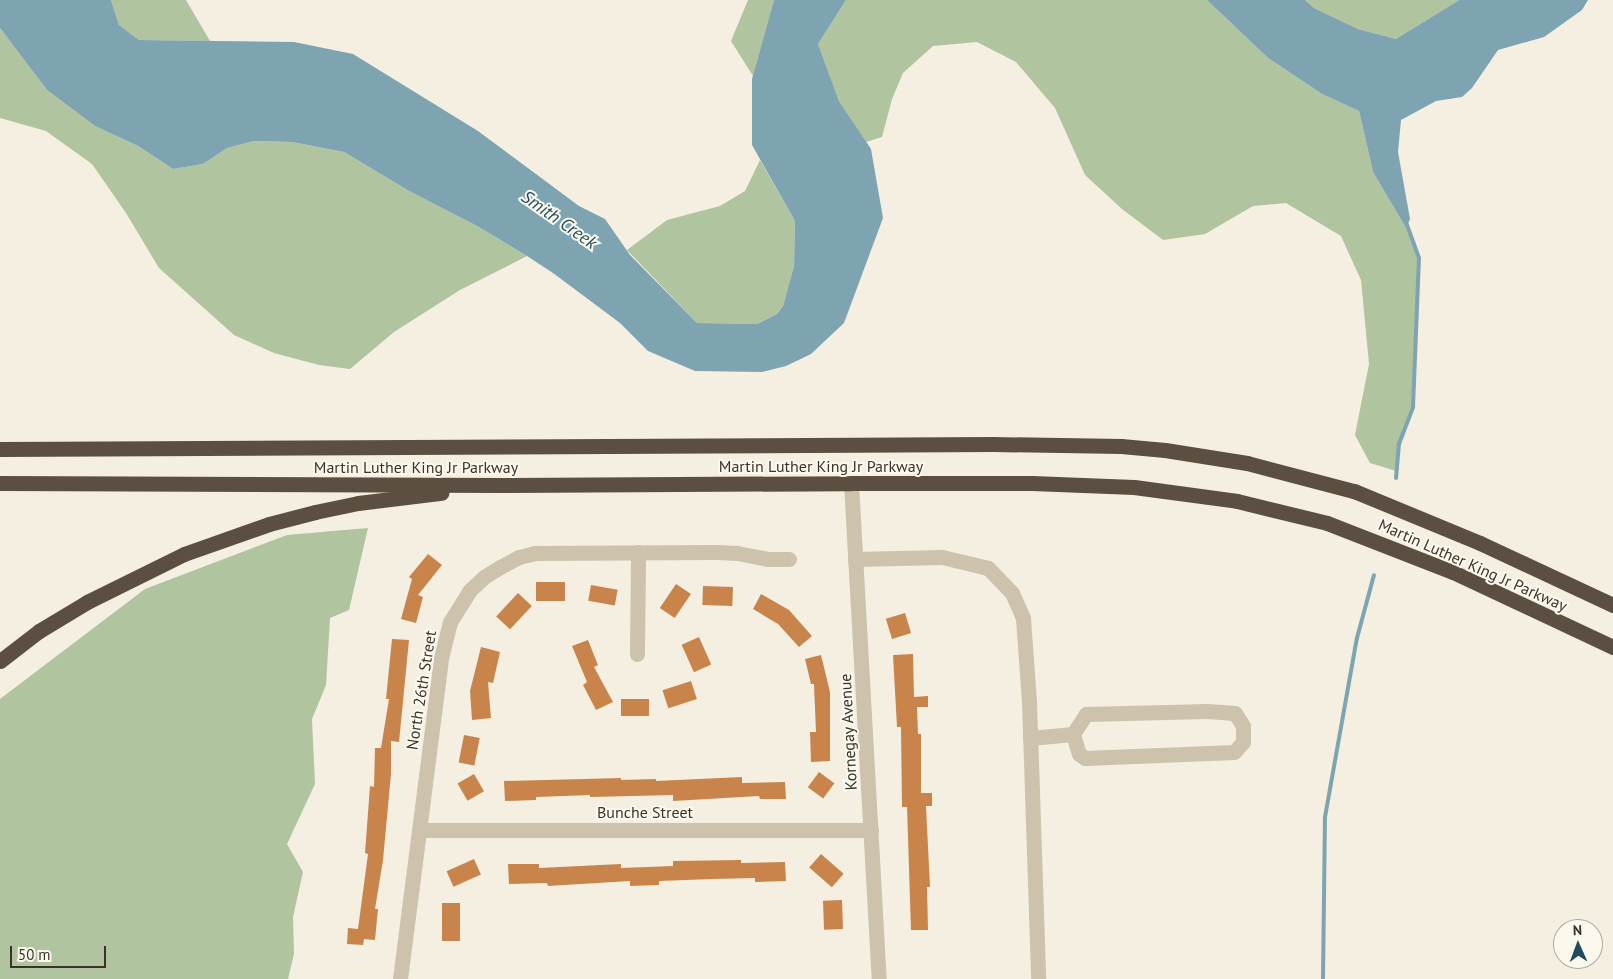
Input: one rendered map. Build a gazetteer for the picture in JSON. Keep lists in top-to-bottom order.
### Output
{
  "streets": {
    "highway": ["Martin Luther King Jr Parkway"],
    "street": ["North 26th Street", "Kornegay Avenue", "Bunche Street"]
  },
  "crossings": [
    ["Martin Luther King Jr Parkway", "Kornegay Avenue"],
    ["North 26th Street", "Bunche Street"],
    ["Kornegay Avenue", "Bunche Street"]
  ],
  "water": ["Smith Creek"],
  "scale_bar": "50 m",
  "north": "top"
}
